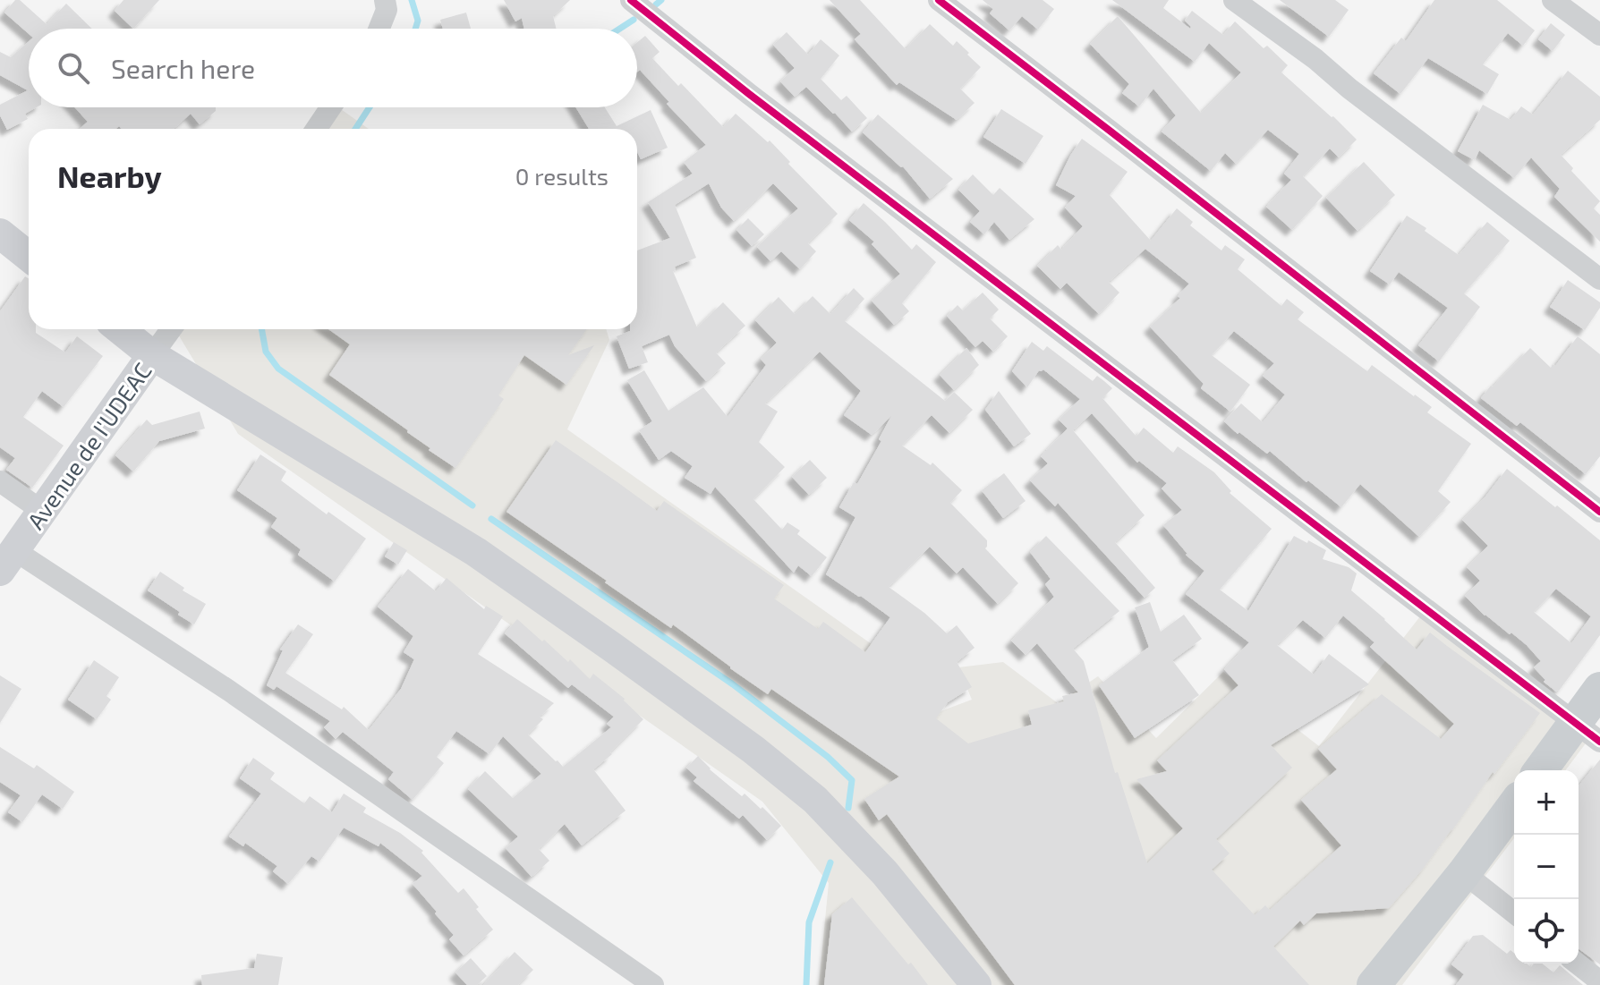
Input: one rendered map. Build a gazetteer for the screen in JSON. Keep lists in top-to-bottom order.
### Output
{
  "streets": {
    "main road": ["Avenue de I'UDEAC"]
  },
  "page": {
    "search": "Search here",
    "heading": ["Nearby", "0 results"],
    "map_buttons": ["+", "−"]
  }
}
